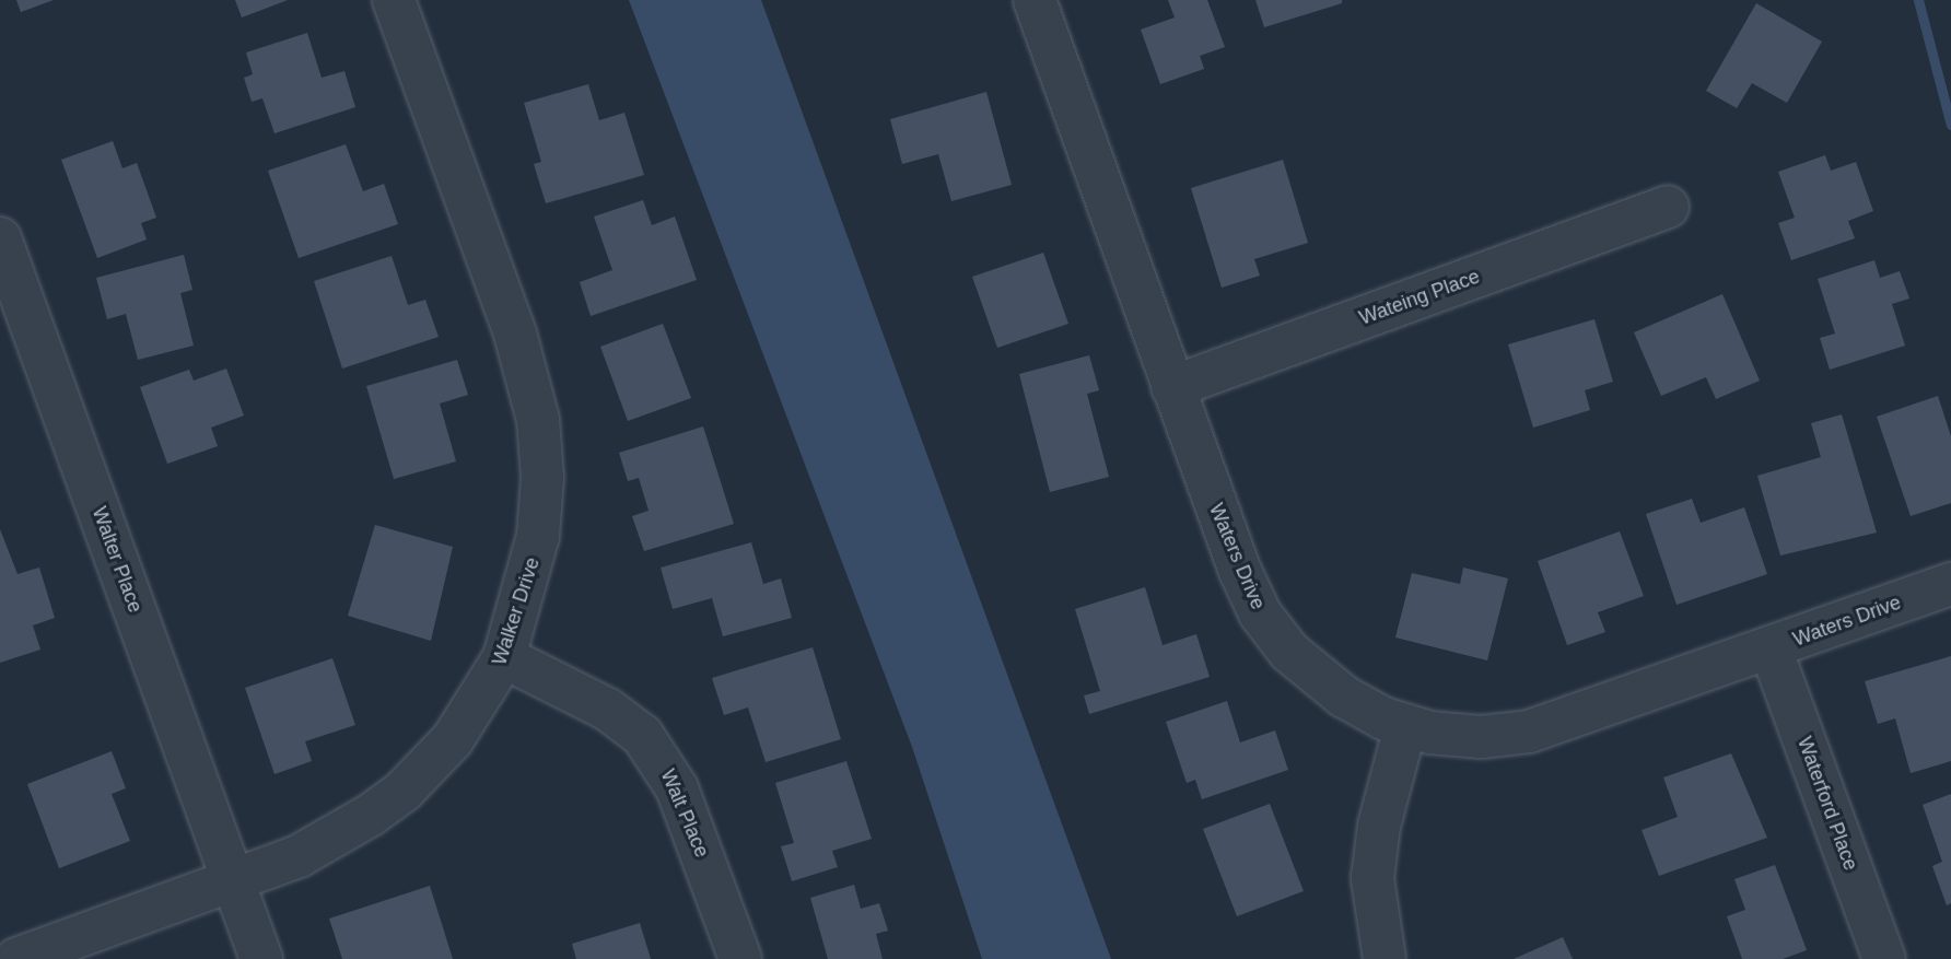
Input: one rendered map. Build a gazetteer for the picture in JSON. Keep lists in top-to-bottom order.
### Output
{
  "streets": {
    "street": [
      "Wateing Place",
      "Waters Drive",
      "Walter Place",
      "Walker Drive",
      "Waterford Place",
      "Walt Place"
    ]
  },
  "crossings": [
    ["Wateing Place", "Waters Drive"],
    ["Waters Drive", "Waterford Place"],
    ["Walter Place", "Walker Drive"],
    ["Walker Drive", "Walt Place"]
  ]
}
